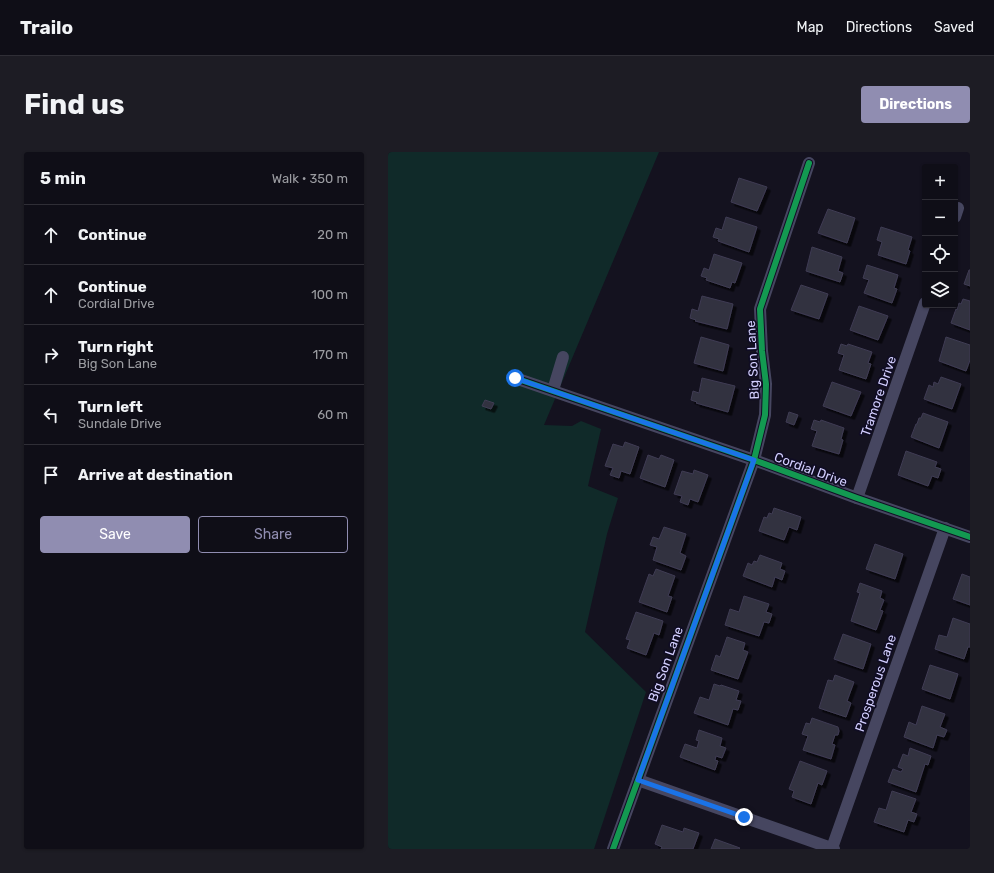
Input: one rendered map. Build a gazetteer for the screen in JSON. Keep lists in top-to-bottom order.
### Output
{
  "streets": {
    "street": [
      "Big Son Lane",
      "Tramore Drive",
      "Cordial Drive",
      "Prosperous Lane"
    ]
  },
  "crossings": [
    ["Big Son Lane", "Cordial Drive"],
    ["Tramore Drive", "Cordial Drive"],
    ["Cordial Drive", "Prosperous Lane"]
  ],
  "page": {
    "header": "Trailo",
    "nav": ["Map", "Directions", "Saved"],
    "buttons": [
      "Directions",
      ["Save", "Share"]
    ],
    "title": "Find us",
    "heading": ["5 min", "Walk · 350 m"],
    "map_buttons": ["+", "−"],
    "list": [
      ["Continue", "20 m"],
      ["Continue", "Cordial Drive", "100 m"],
      ["Turn right", "Big Son Lane", "170 m"],
      ["Turn left", "Sundale Drive", "60 m"],
      "Arrive at destination"
    ]
  }
}
